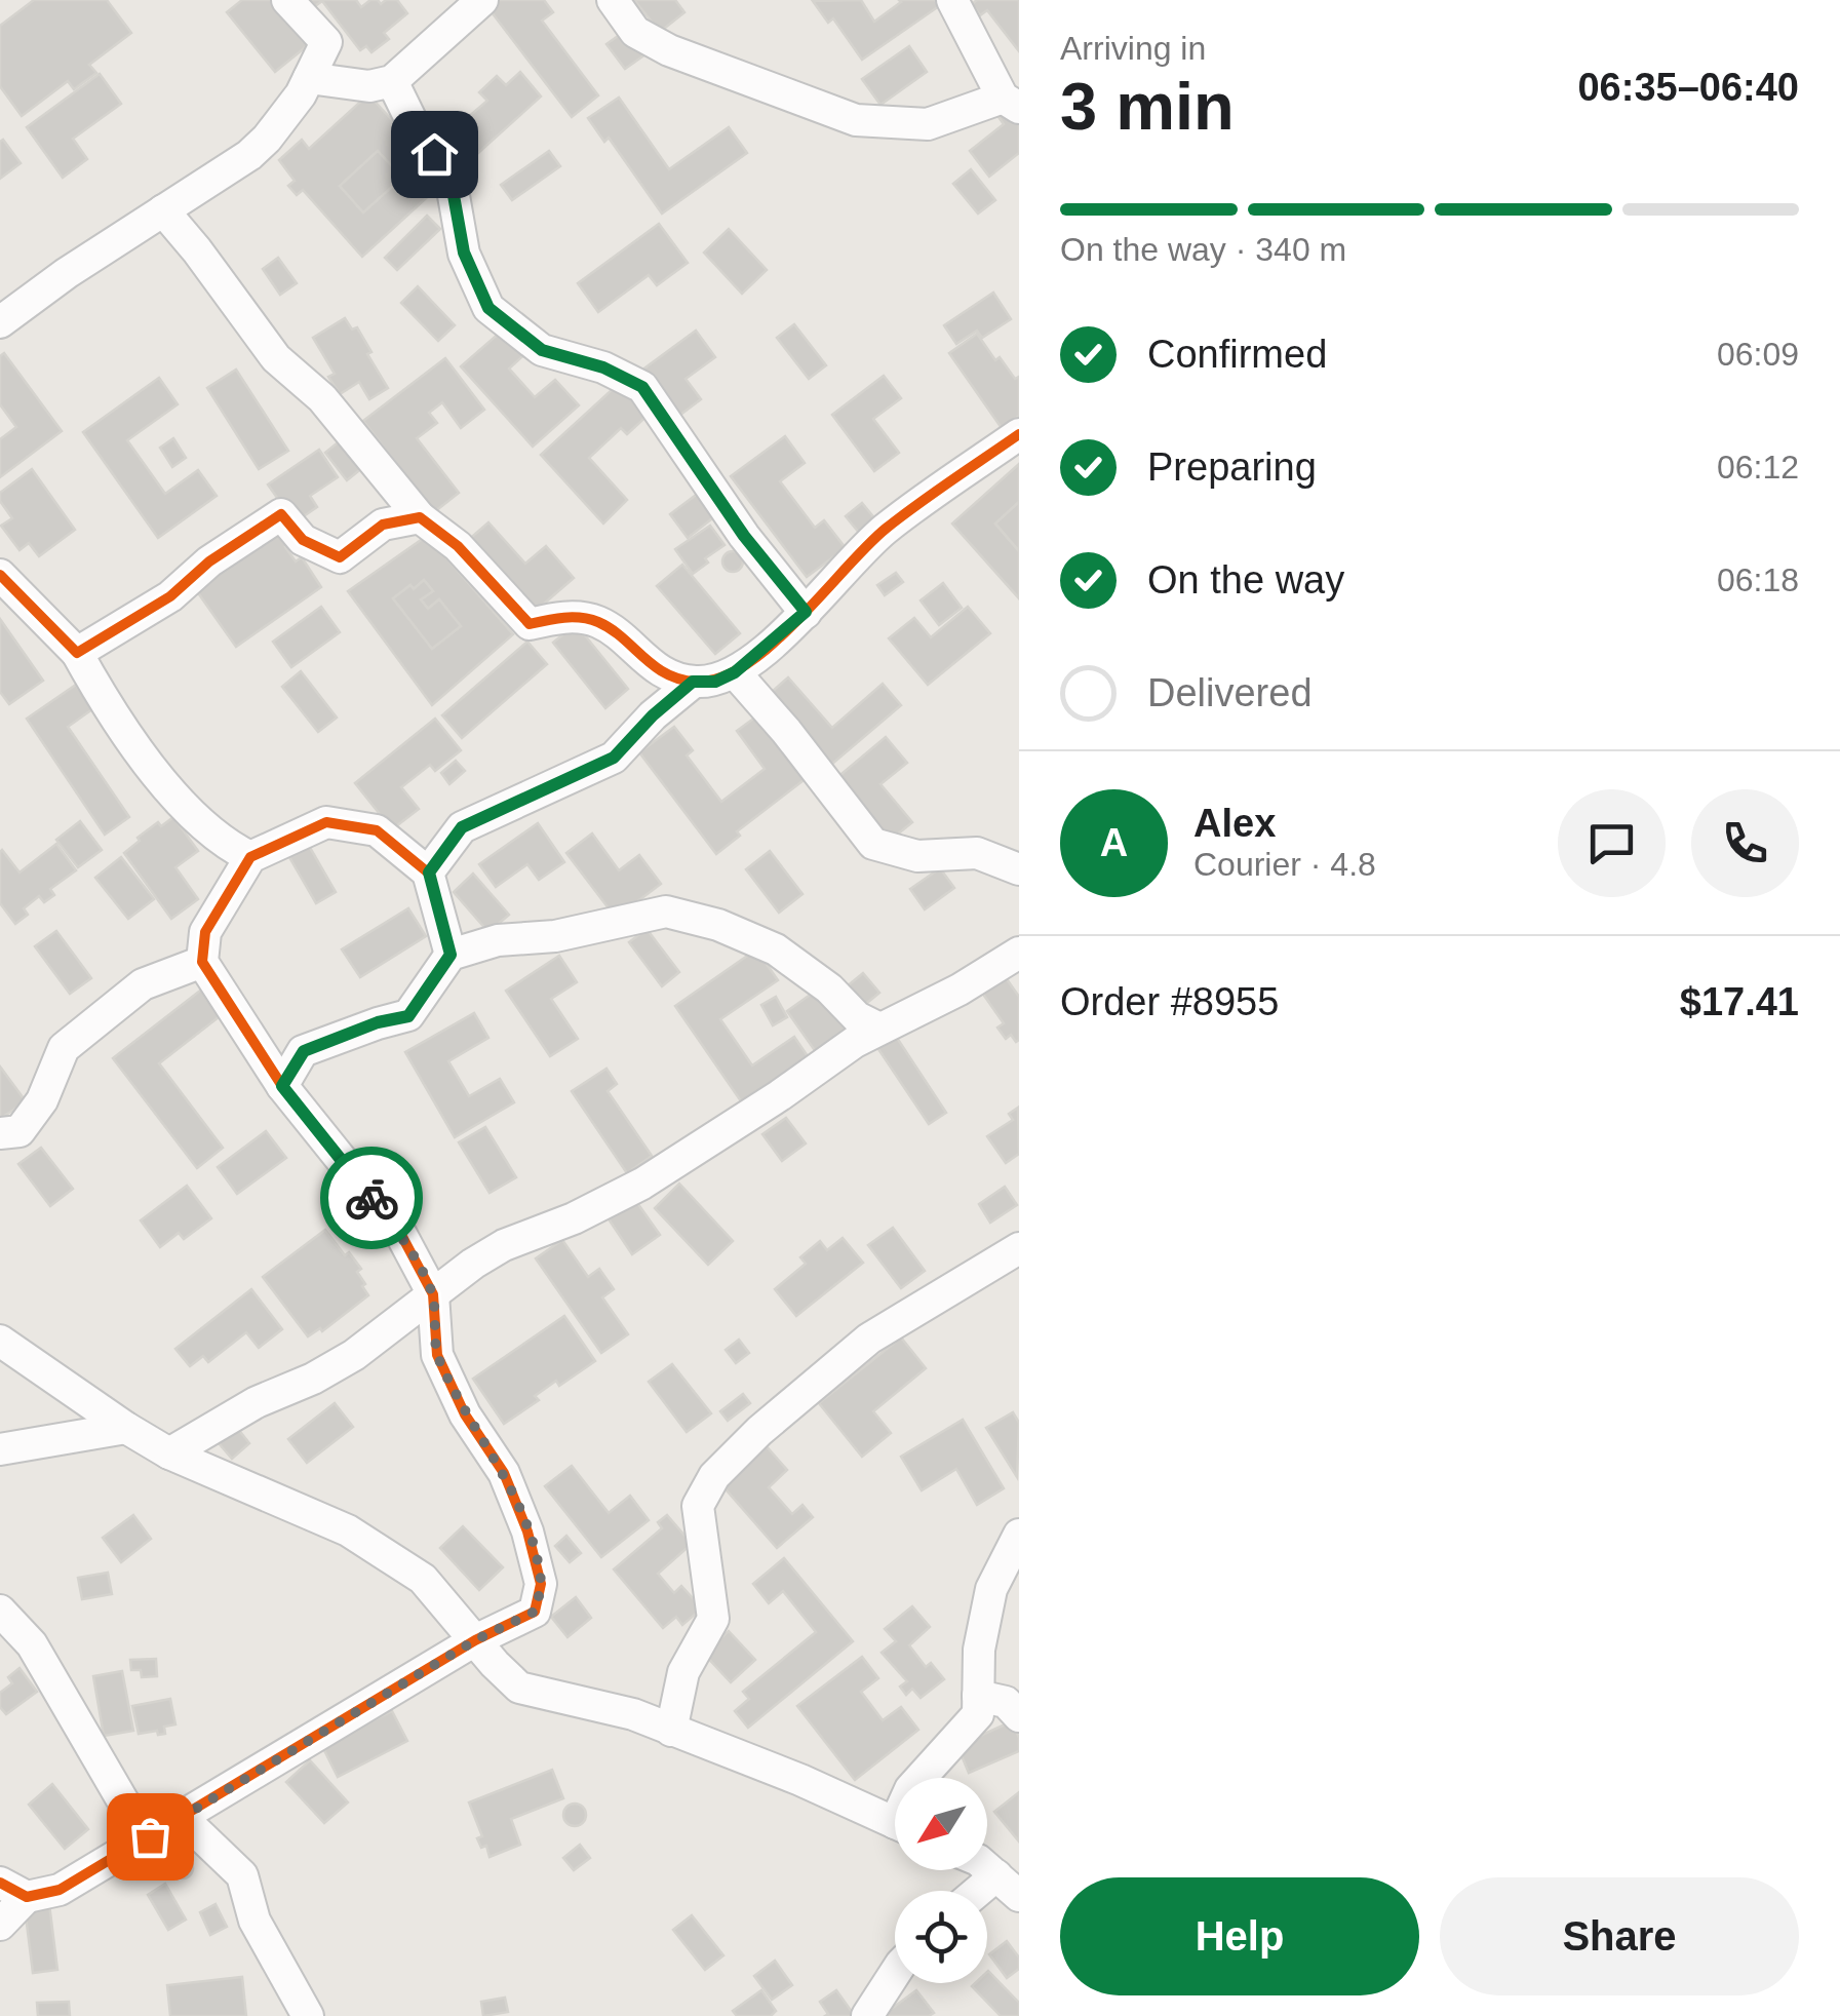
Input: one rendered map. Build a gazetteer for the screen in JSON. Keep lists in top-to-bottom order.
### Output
{
  "north": "bottom left",
  "page": {
    "heading": ["3 min", "Arriving in", "06:35–06:40"],
    "panel": [
      "Alex",
      "Courier · 4.8",
      "Order #8955",
      "$17.41"
    ],
    "bar": "On the way · 340 m",
    "list": [
      ["Confirmed", "06:09"],
      ["Preparing", "06:12"],
      ["On the way", "06:18"],
      "Delivered"
    ],
    "round": "A",
    "buttons": ["Help", "Share"]
  }
}
